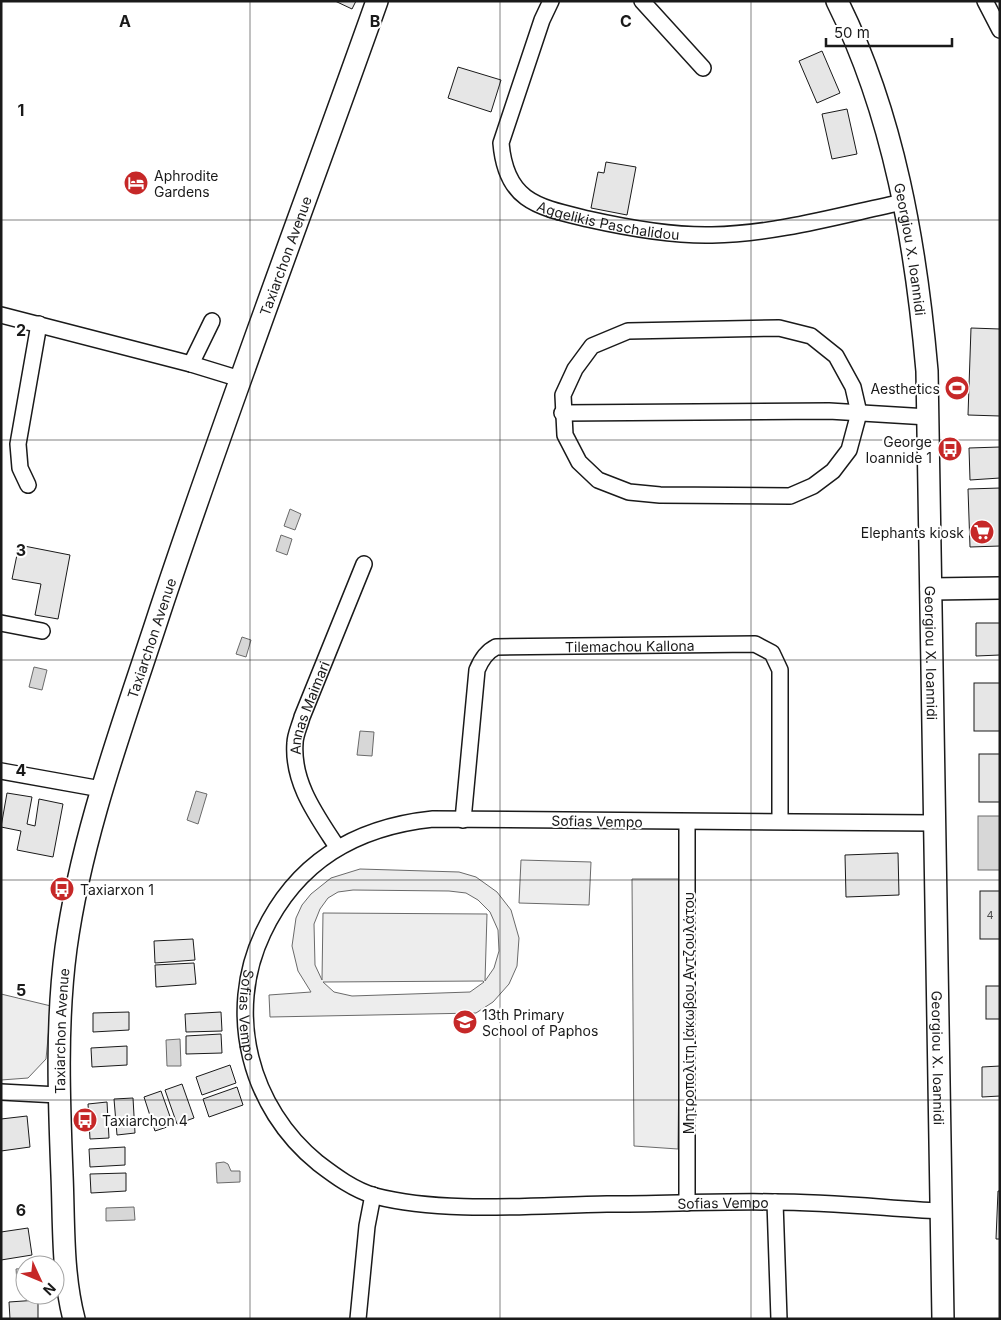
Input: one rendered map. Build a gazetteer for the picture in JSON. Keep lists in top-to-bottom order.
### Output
{
  "streets": {
    "street": [
      "Aggelikis Paschalidou",
      "Georgiou X. Ioannidi",
      "Taxiarchon Avenue",
      "Tilemachou Kallona",
      "Annas Maimari",
      "Sofias Vempo",
      "Μητροπολίτη Ιάκωβου Αντζουλάτου"
    ]
  },
  "crossings": [
    ["Aggelikis Paschalidou", "Georgiou X. Ioannidi"],
    ["Georgiou X. Ioannidi", "Sofias Vempo"],
    ["Tilemachou Kallona", "Sofias Vempo"],
    ["Annas Maimari", "Sofias Vempo"],
    ["Sofias Vempo", "Μητροπολίτη Ιάκωβου Αντζουλάτου"]
  ],
  "places": {
    "hotel": ["Aphrodite Gardens"],
    "sports": ["Aesthetics"],
    "bus stop": ["George Ioannide 1", "Taxiarxon 1", "Taxiarchon 4"],
    "supermarket": ["Elephants kiosk"],
    "school or university": ["13th Primary School of Paphos"]
  },
  "house_numbers": ["4"],
  "scale_bar": "50 m",
  "north": "bottom right",
  "grid": {
    "columns": ["A", "B", "C"],
    "rows": [
      "1",
      "2",
      "3",
      "4",
      "5",
      "6"
    ]
  }
}
